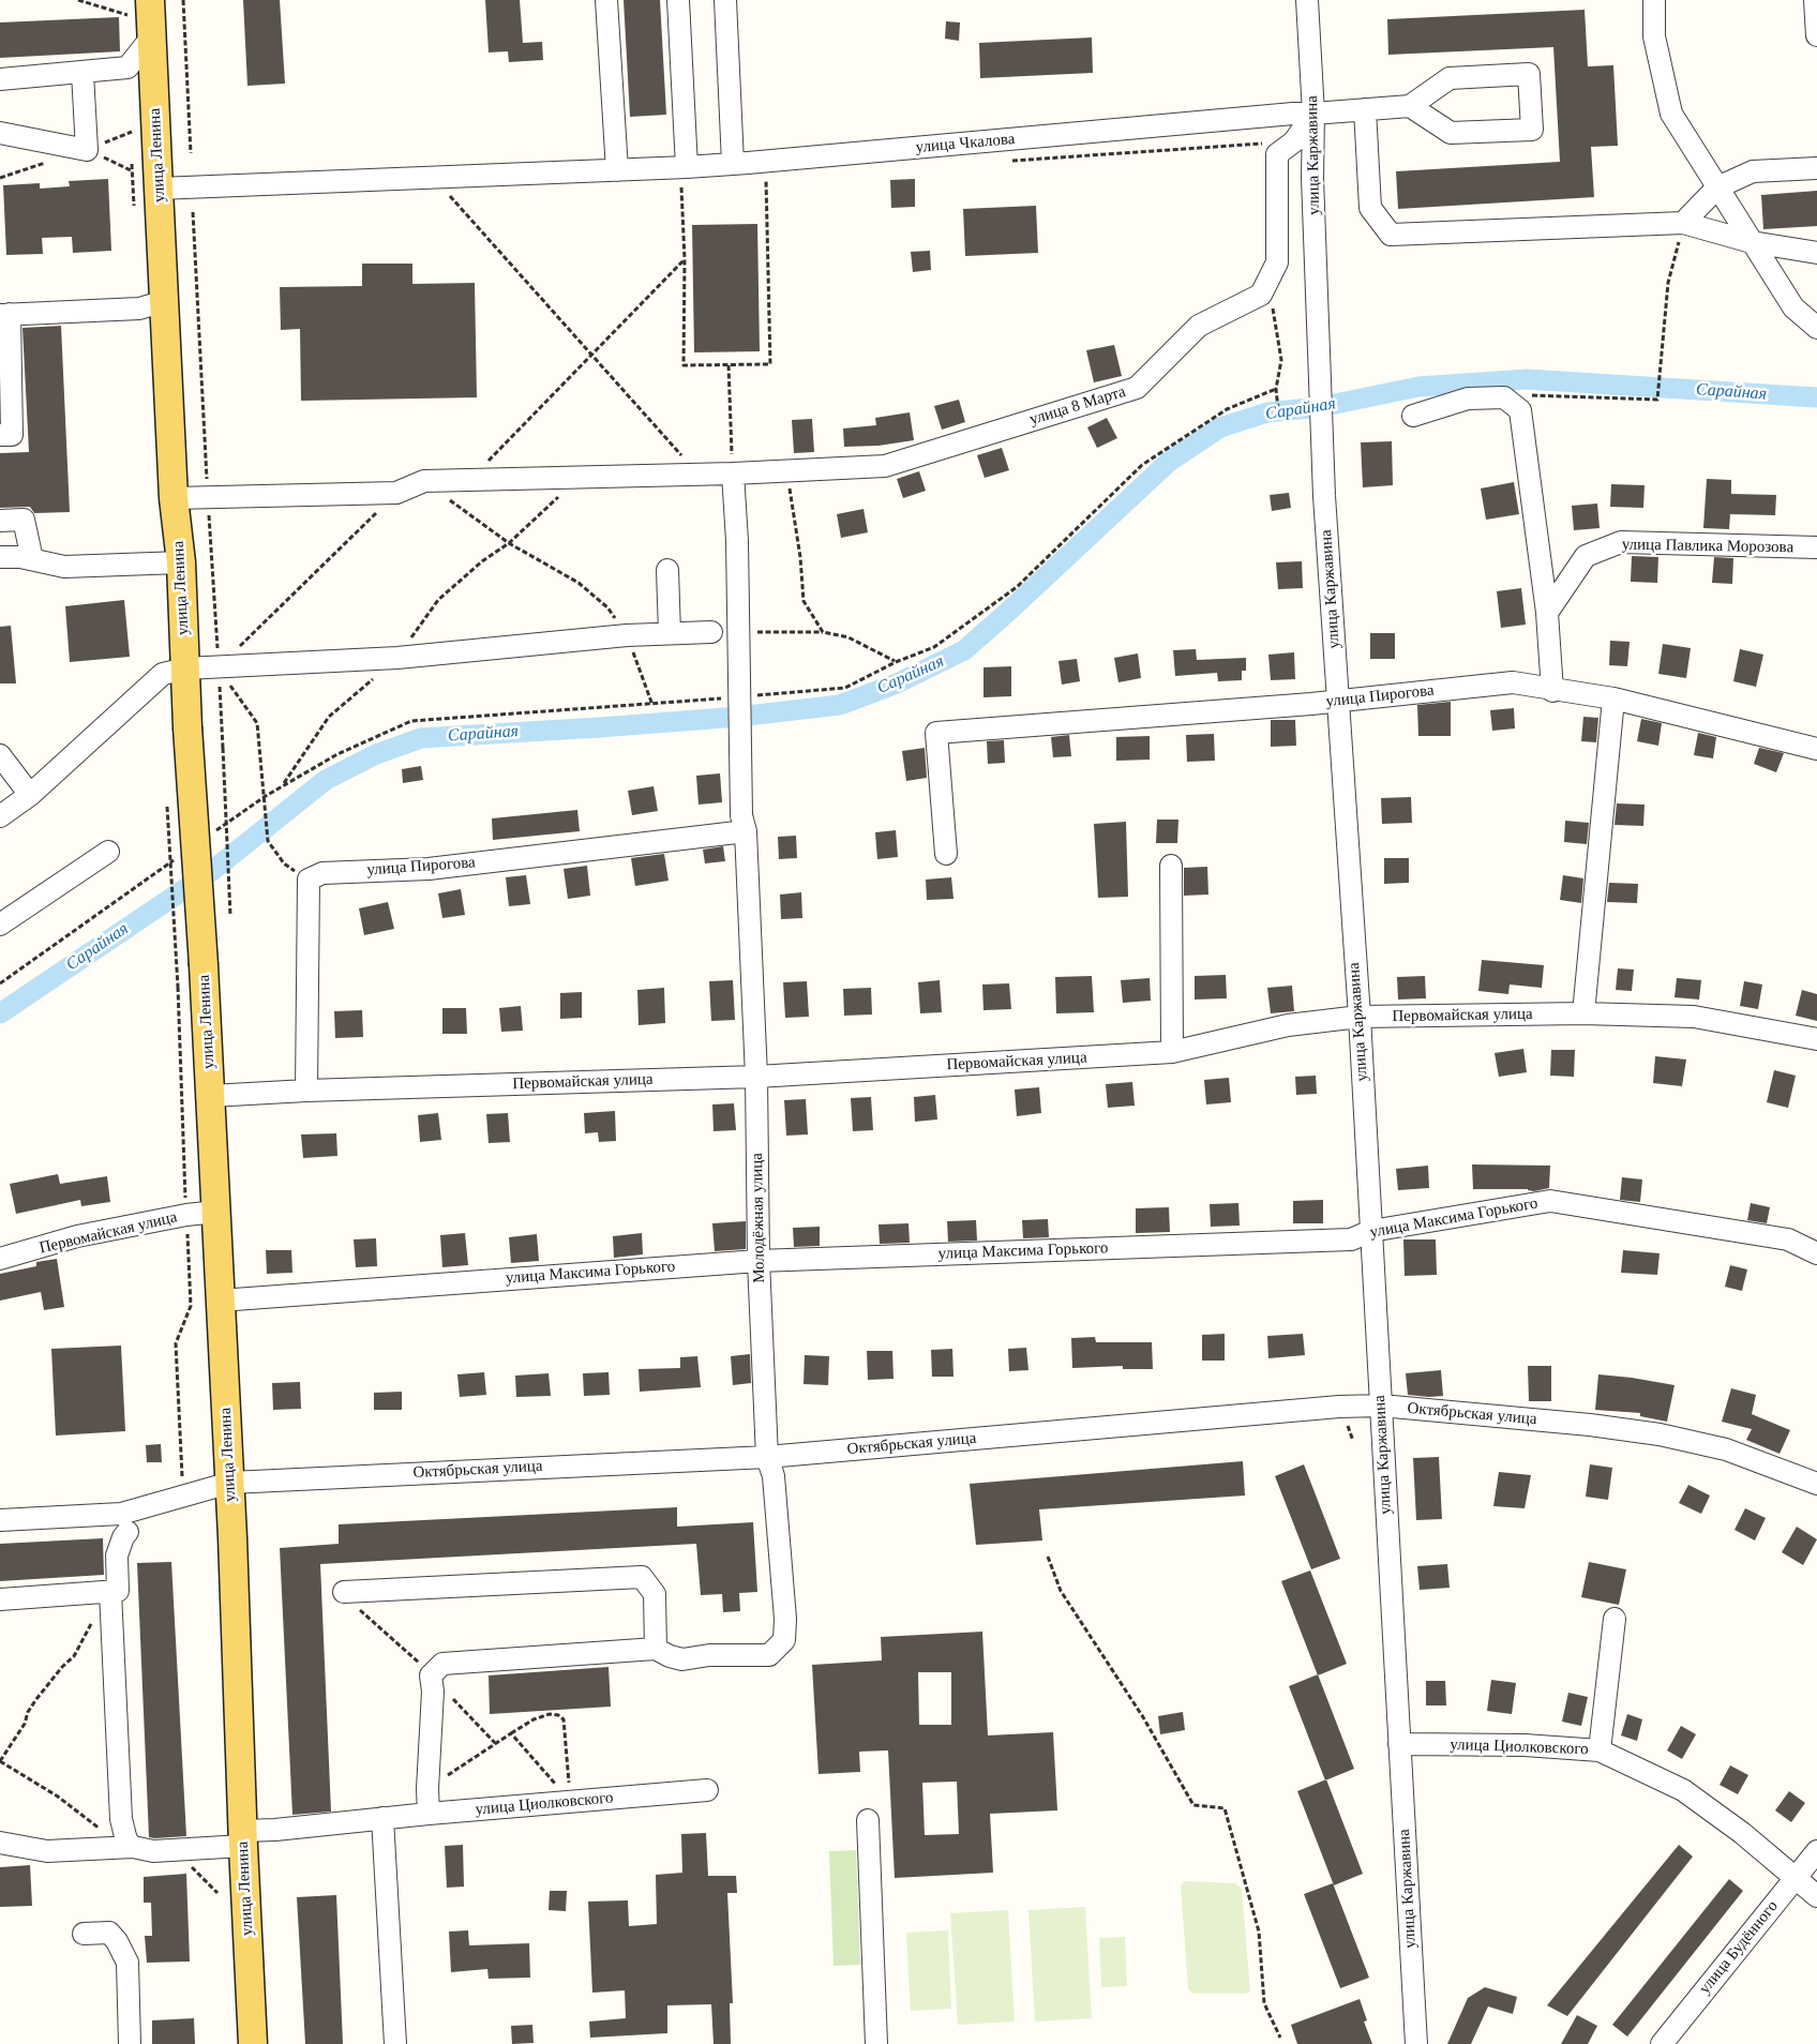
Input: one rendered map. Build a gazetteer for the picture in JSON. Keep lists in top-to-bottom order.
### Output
{
  "streets": {
    "main road": ["улица Ленина"],
    "street": [
      "улица Чкалова",
      "улица Каржавина",
      "улица 8 Марта",
      "улица Павлика Морозова",
      "улица Пирогова",
      "Первомайская улица",
      "Молодёжная улица",
      "улица Максима Горького",
      "Октябрьская улица",
      "улица Циолковского",
      "улица Будённого"
    ]
  },
  "crossings": [
    ["улица Чкалова", "улица Ленина"],
    ["улица Чкалова", "улица Каржавина"],
    ["улица Чкалова", "улица 8 Марта"],
    ["улица Ленина", "Первомайская улица"],
    ["улица Ленина", "улица Максима Горького"],
    ["улица Ленина", "Октябрьская улица"],
    ["улица Ленина", "улица Циолковского"],
    ["улица Каржавина", "улица 8 Марта"],
    ["улица Каржавина", "улица Пирогова"],
    ["улица Каржавина", "Первомайская улица"],
    ["улица Каржавина", "улица Максима Горького"],
    ["улица Каржавина", "Октябрьская улица"],
    ["улица Каржавина", "улица Циолковского"],
    ["улица 8 Марта", "Молодёжная улица"],
    ["улица Пирогова", "Молодёжная улица"],
    ["Первомайская улица", "Молодёжная улица"],
    ["Молодёжная улица", "улица Максима Горького"],
    ["Молодёжная улица", "Октябрьская улица"],
    ["улица Циолковского", "улица Будённого"]
  ],
  "water": ["Сарайная"]
}
